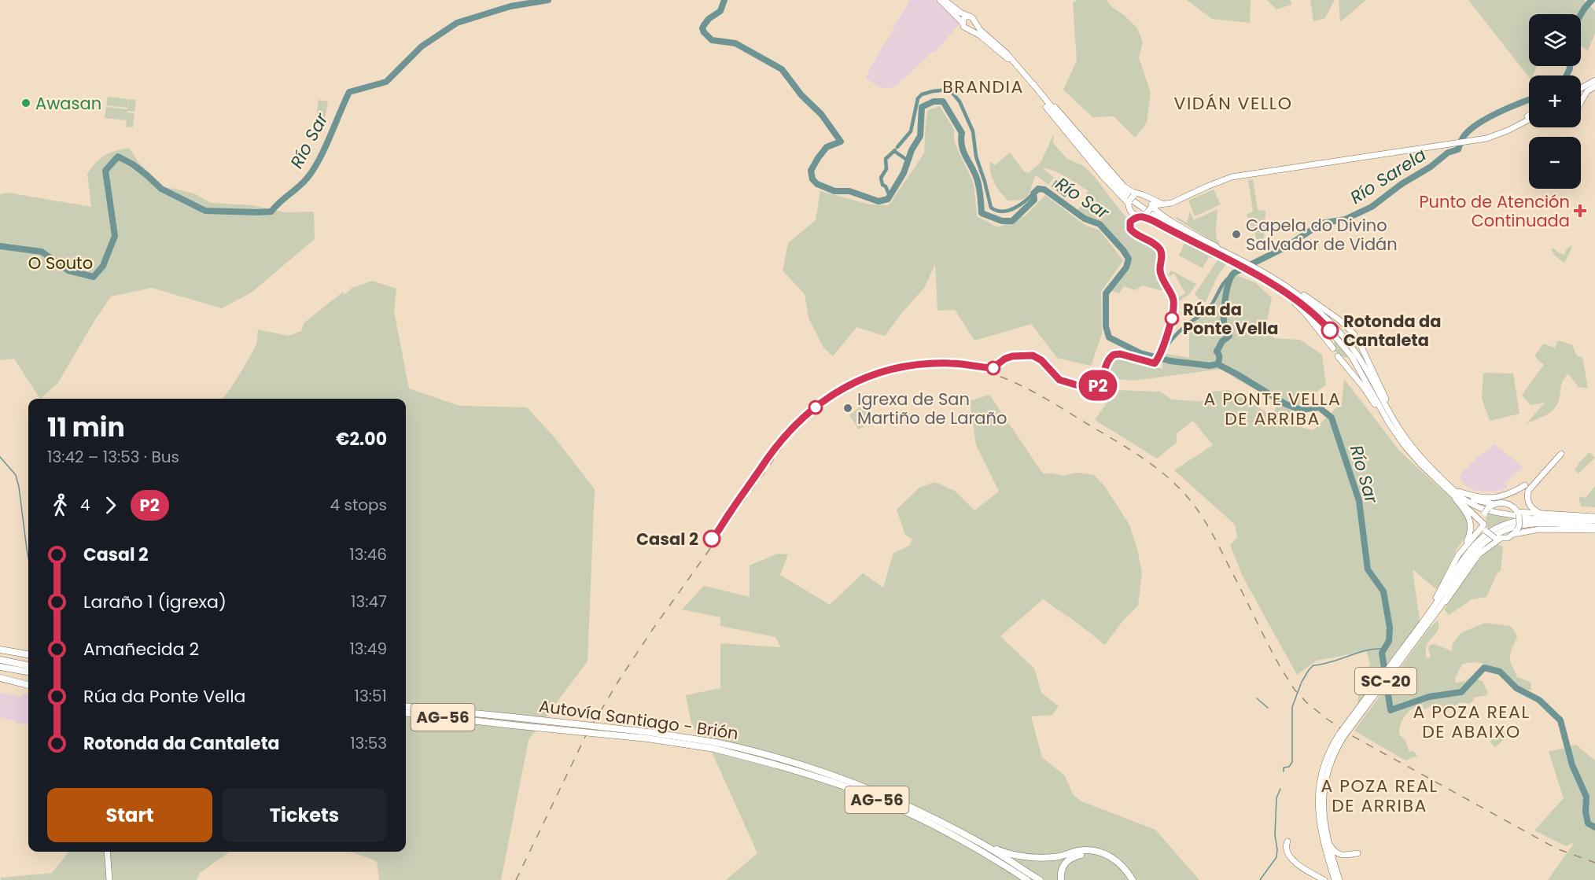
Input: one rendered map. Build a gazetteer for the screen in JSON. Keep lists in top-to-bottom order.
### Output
{
  "streets": {
    "highway": ["AG-56", "Autovía Santiago - Brión"],
    "main road": ["SC-20"]
  },
  "districts": [
    "BRANDIA",
    "VIDÁN VELLO",
    "A PONTE VELLA DE ARRIBA",
    "A POZA REAL DE ABAIXO",
    "A POZA REAL DE ARRIBA"
  ],
  "water": ["Río Sar", "Río Sarela"],
  "parks": ["O Souto"],
  "places": {
    "other": [
      "Awasan",
      "Capela do Divino Salvador de Vidán",
      "Rúa da Ponte Vella",
      "Rotonda da Cantaleta",
      "Igrexa de San Martiño de Laraño",
      "Casal 2"
    ],
    "health": ["Punto de Atención Continuada"]
  },
  "lines": ["bus line P2"],
  "page": {
    "on_map": "P2",
    "map_buttons": ["+", "−"],
    "heading": ["11 min", "13:42 – 13:53 · Bus", "€2.00"],
    "legs": ["4", "P2", "4 stops"],
    "list": [
      {
        "name": "Casal 2",
        "value": "13:46"
      },
      {
        "name": "Laraño 1 (igrexa)",
        "value": "13:47"
      },
      {
        "name": "Amañecida 2",
        "value": "13:49"
      },
      {
        "name": "Rúa da Ponte Vella",
        "value": "13:51"
      },
      {
        "name": "Rotonda da Cantaleta",
        "value": "13:53"
      }
    ],
    "buttons": ["Start", "Tickets"]
  }
}
